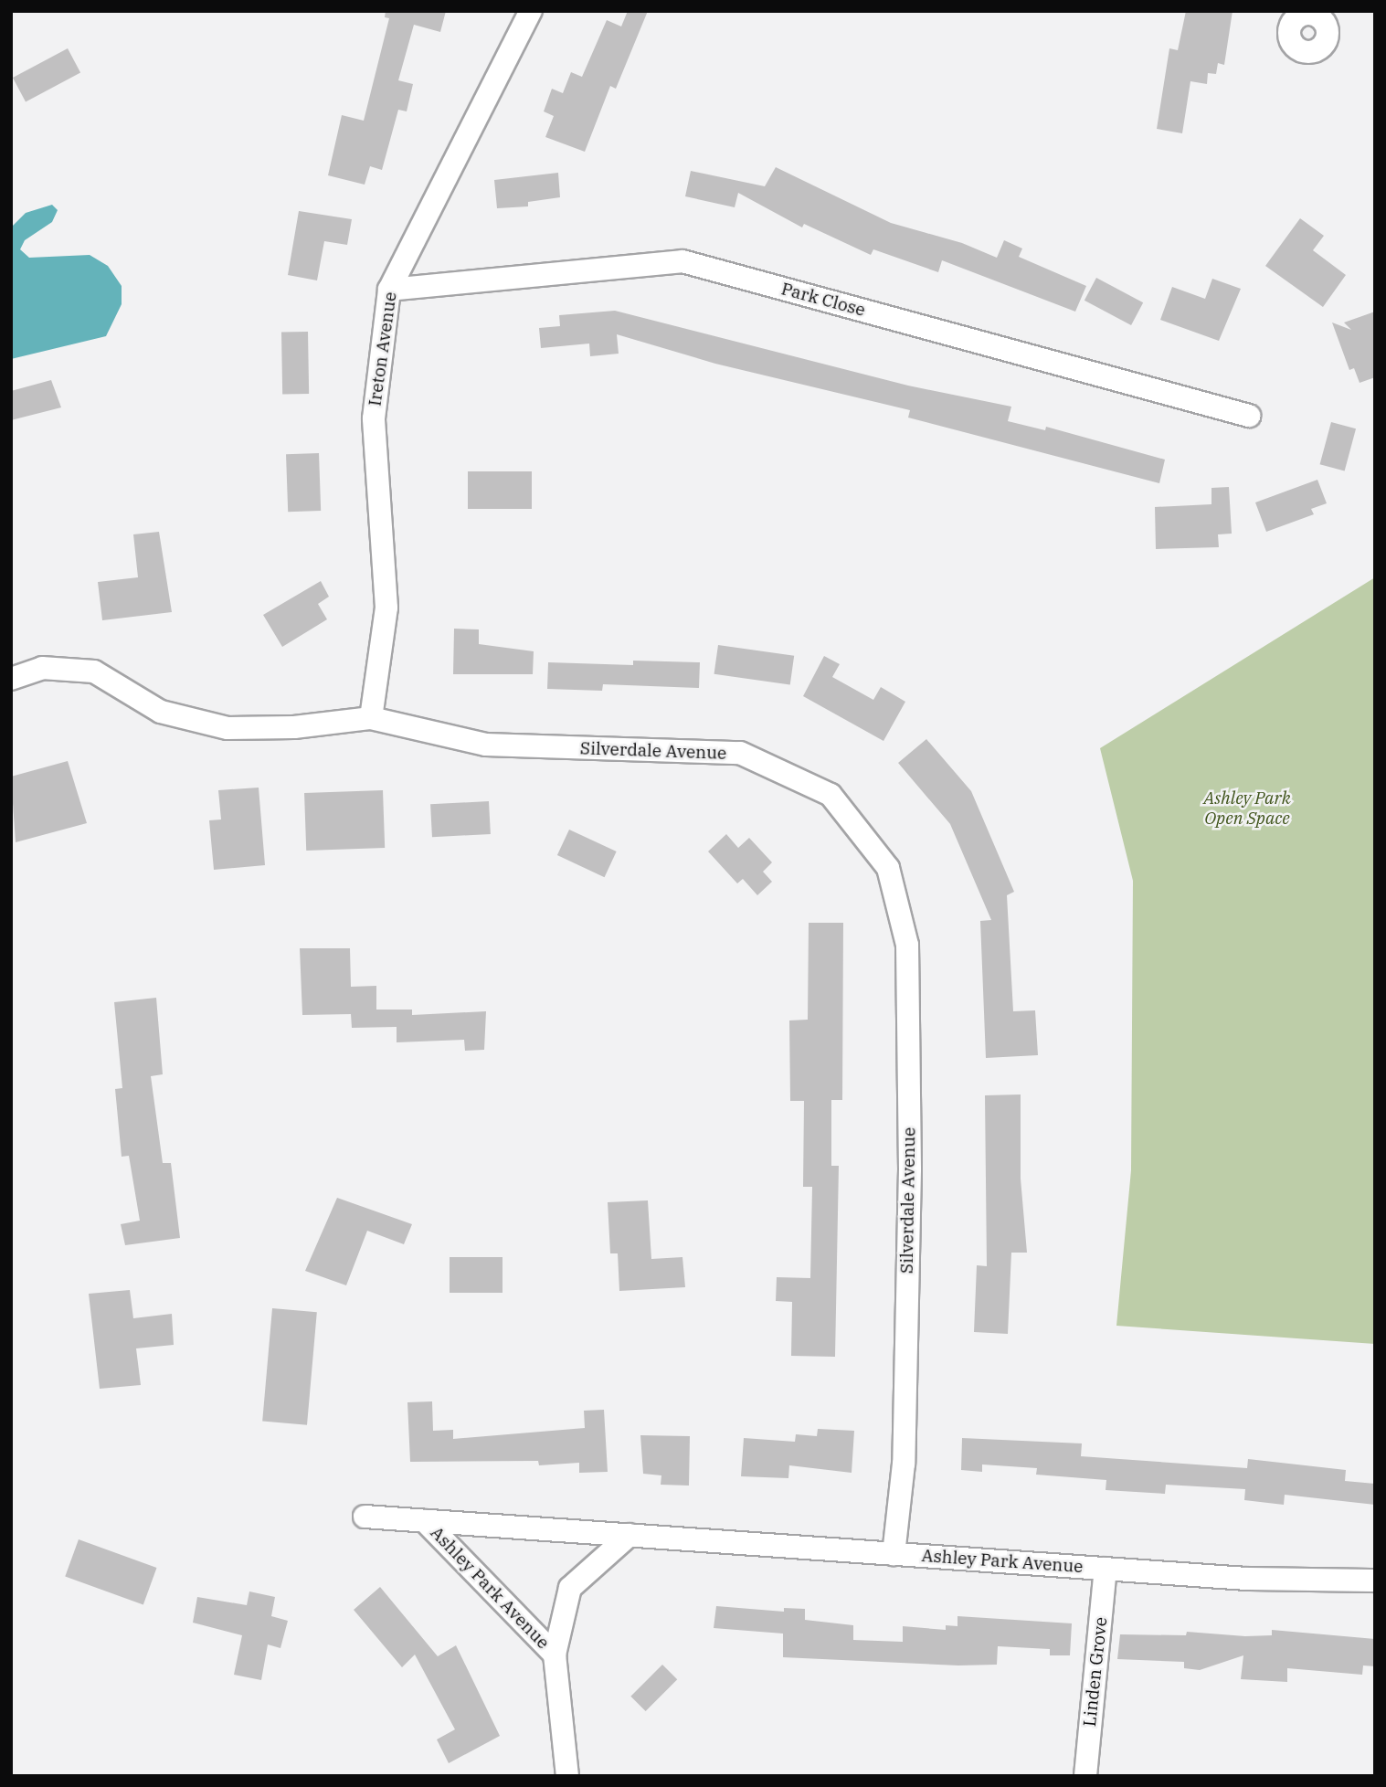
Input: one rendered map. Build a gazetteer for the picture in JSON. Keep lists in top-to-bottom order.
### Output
{
  "streets": {
    "street": [
      "Park Close",
      "Ireton Avenue",
      "Silverdale Avenue",
      "Ashley Park Avenue",
      "Linden Grove"
    ]
  },
  "crossings": [
    ["Park Close", "Ireton Avenue"],
    ["Ireton Avenue", "Silverdale Avenue"],
    ["Silverdale Avenue", "Ashley Park Avenue"],
    ["Ashley Park Avenue", "Linden Grove"]
  ],
  "parks": ["Ashley Park Open Space"]
}
